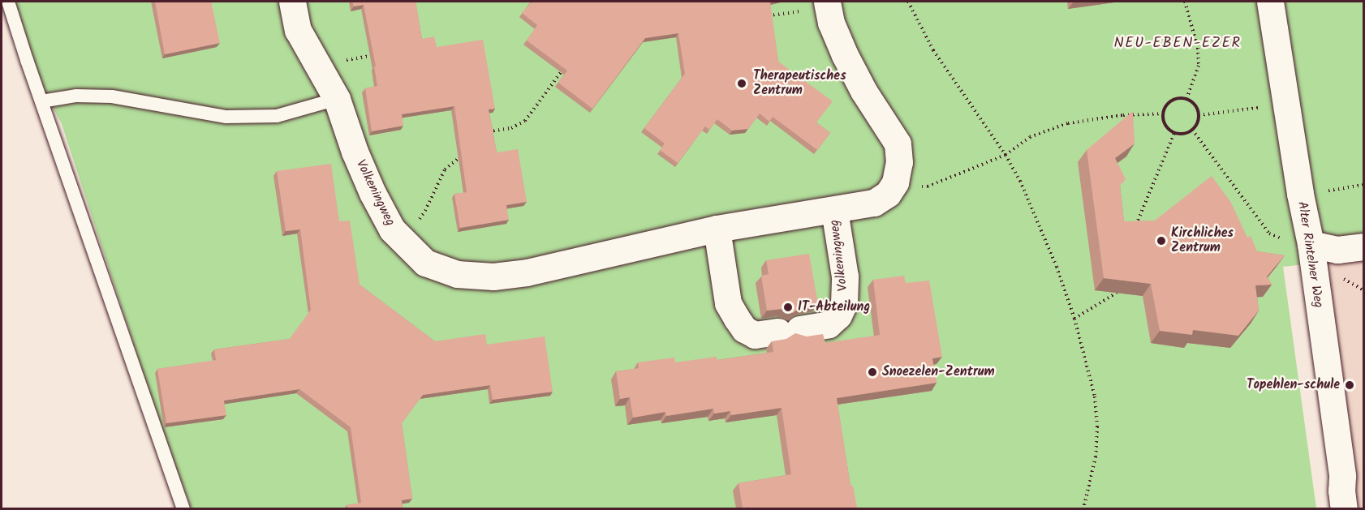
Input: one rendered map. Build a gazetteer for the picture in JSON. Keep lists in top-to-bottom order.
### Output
{
  "streets": {
    "street": ["Volkeningweg", "Alter Rintelner Weg"]
  },
  "districts": ["NEU-EBEN-EZER"],
  "places": [
    "Therapeutisches Zentrum",
    "Kirchliches Zentrum",
    "IT-Abteilung",
    "Snoezelen-Zentrum",
    "Topehlen-schule"
  ]
}
